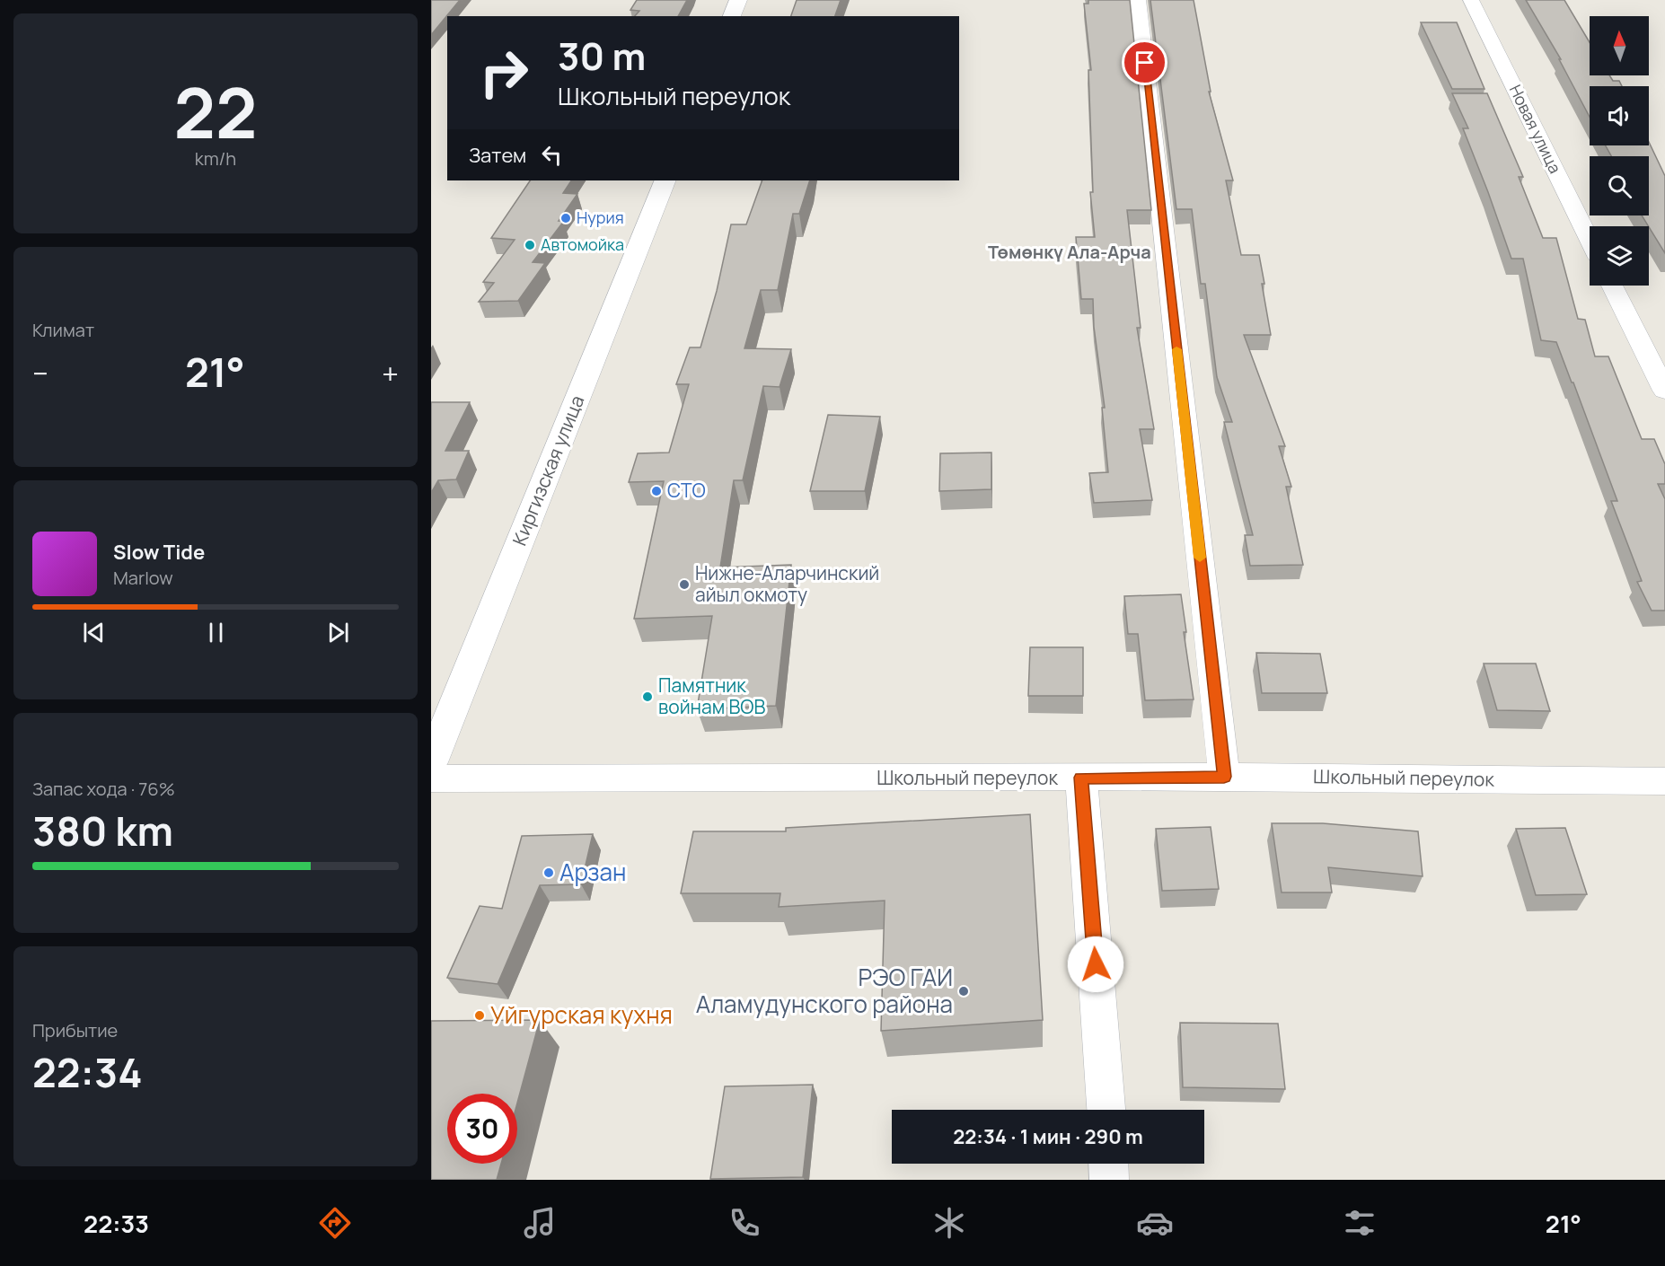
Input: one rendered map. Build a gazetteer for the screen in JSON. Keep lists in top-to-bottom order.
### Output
{
  "streets": {
    "main road": ["Киргизская улица"],
    "street": ["Новая улица", "Школьный переулок"]
  },
  "districts": ["Төмөнкү Ала-Арча"],
  "places": [
    "Нурия",
    "Автомойка",
    "СТО",
    "Нижне-Аларчинский айыл окмоту",
    "Памятник войнам ВОВ",
    "Арзан",
    "РЭО ГАИ Аламудунского района",
    "Уйгурская кухня"
  ],
  "north": "top",
  "page": {
    "tile": [
      ["22", "km/h"],
      "Климат",
      ["Запас хода · 76%", "380 km"],
      ["Прибытие", "22:34"]
    ],
    "turn": ["30 m", "Школьный переулок"],
    "then": "Затем",
    "heat": ["−", "21°", "+"],
    "song": ["Slow Tide", "Marlow"],
    "limit": "30",
    "trip": "22:34 · 1 мин · 290 m",
    "tabs": ["22:33", "21°"]
  }
}
